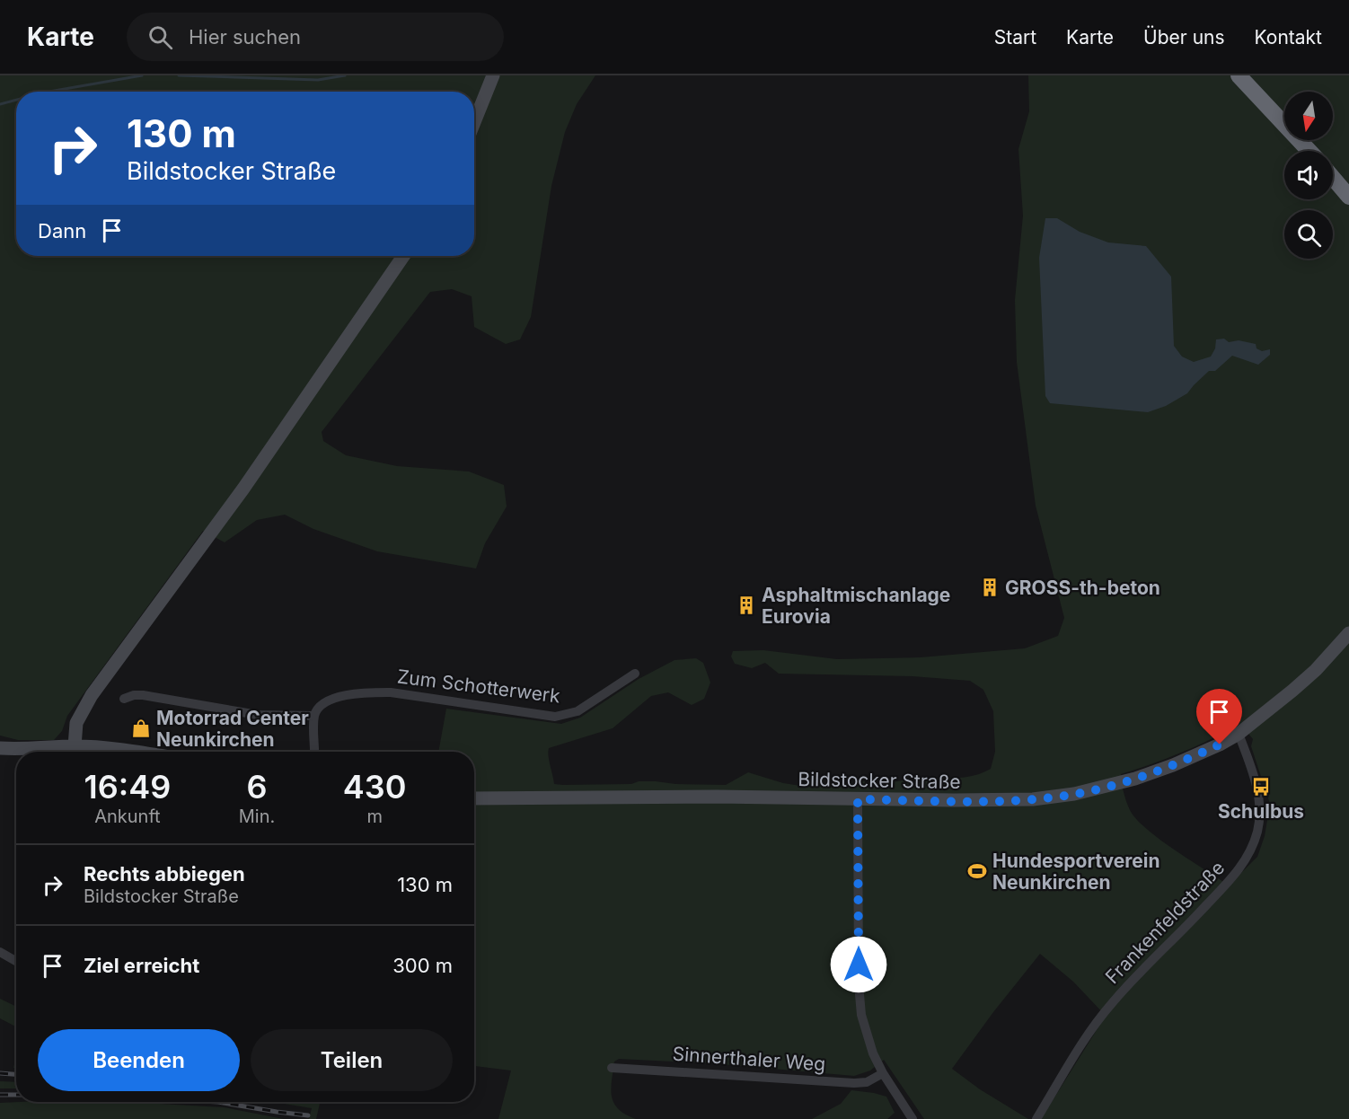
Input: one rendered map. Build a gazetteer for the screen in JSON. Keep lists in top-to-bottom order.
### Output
{
  "streets": {
    "main road": ["Bildstocker Straße"],
    "street": ["Zum Schotterwerk", "Frankenfeldstraße", "Sinnerthaler Weg"]
  },
  "crossings": [
    ["Bildstocker Straße", "Frankenfeldstraße"]
  ],
  "places": {
    "building": ["GROSS-th-beton", "Asphaltmischanlage Eurovia"],
    "shop": ["Motorrad Center Neunkirchen"],
    "bus stop": ["Schulbus"],
    "sports": ["Hundesportverein Neunkirchen"]
  },
  "north": "bottom",
  "page": {
    "header": "Karte",
    "search": "Hier suchen",
    "nav": [
      "Start",
      "Karte",
      "Über uns",
      "Kontakt"
    ],
    "turn": ["130 m", "Bildstocker Straße"],
    "then": "Dann",
    "eta": [
      "16:49",
      "Ankunft",
      "6",
      "Min.",
      "430",
      "m"
    ],
    "list": [
      {
        "name": "Rechts abbiegen",
        "note": "Bildstocker Straße",
        "value": "130 m"
      },
      {
        "name": "Ziel erreicht",
        "value": "300 m"
      }
    ],
    "buttons": ["Beenden", "Teilen"]
  }
}
